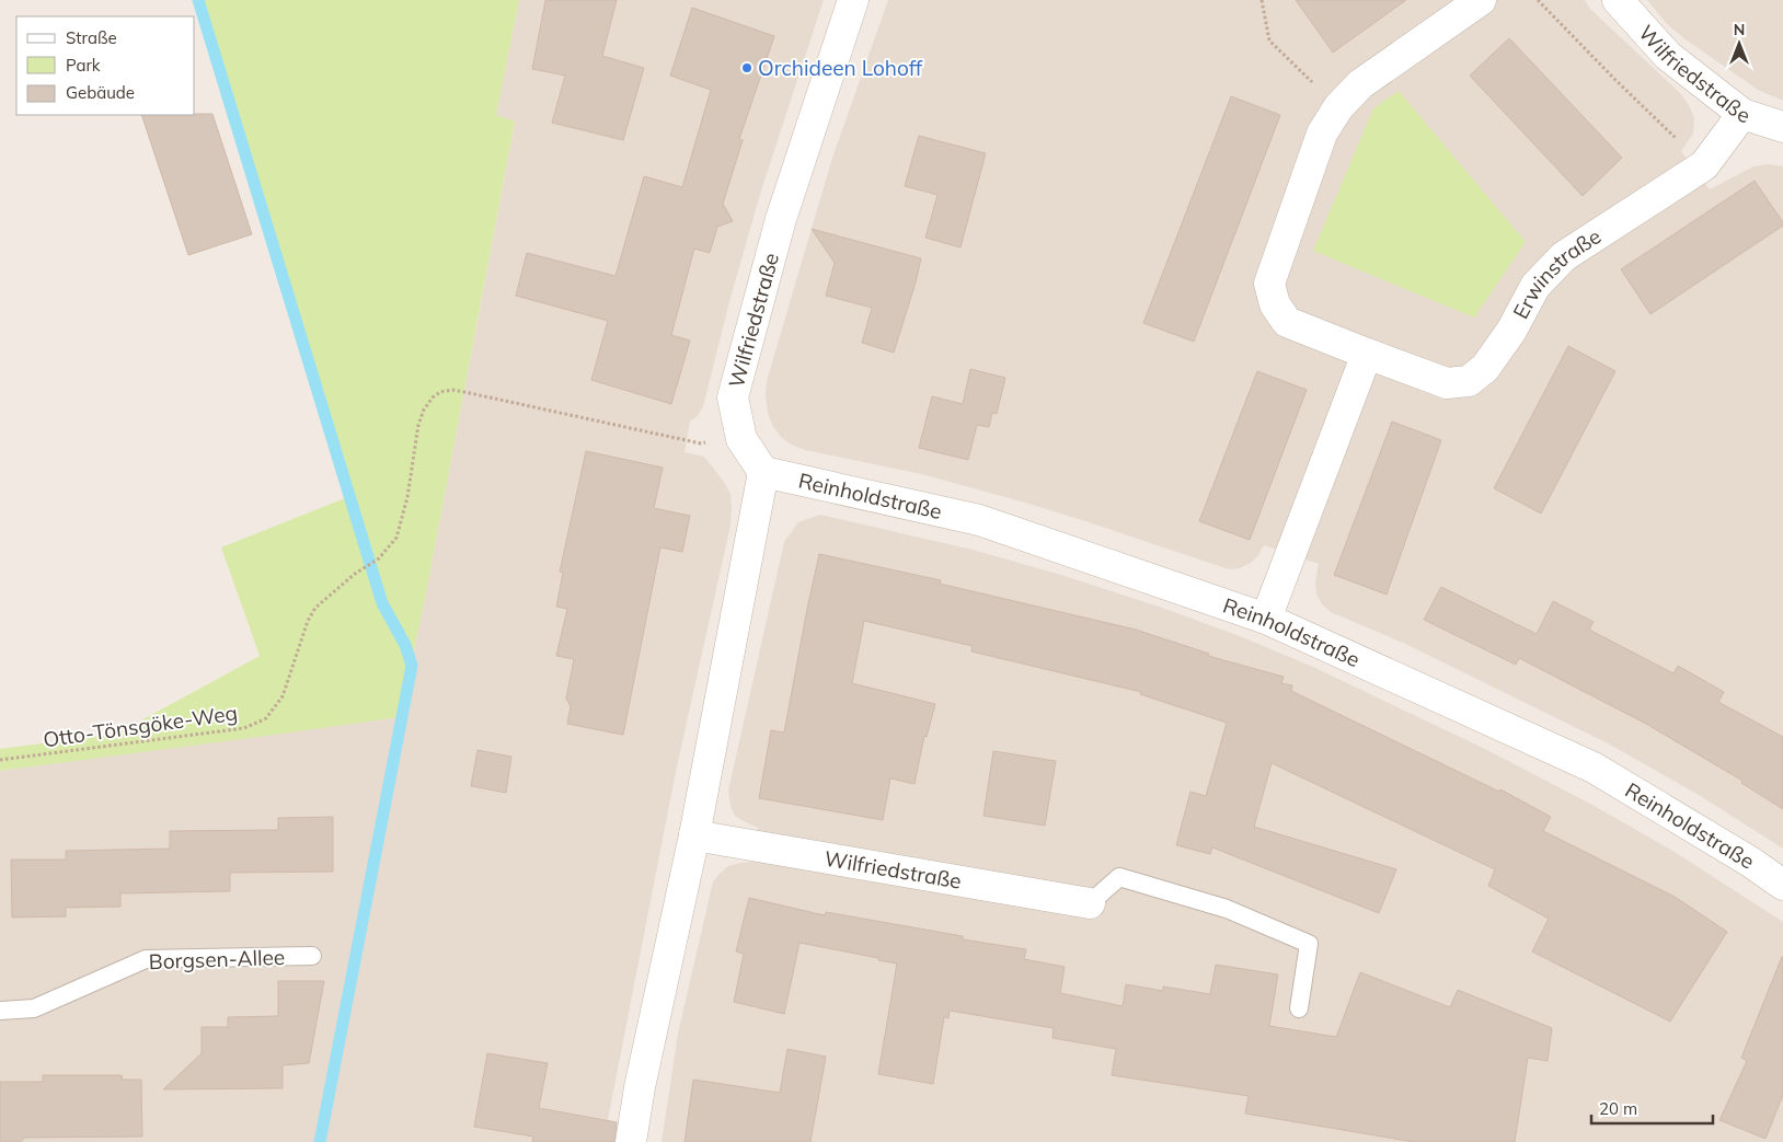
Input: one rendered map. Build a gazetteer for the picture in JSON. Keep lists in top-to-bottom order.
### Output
{
  "streets": {
    "street": ["Wilfriedstraße", "Erwinstraße", "Reinholdstraße"],
    "lane": ["Borgsen-Allee"],
    "path": ["Otto-Tönsgöke-Weg"]
  },
  "crossings": [
    ["Wilfriedstraße", "Erwinstraße"],
    ["Wilfriedstraße", "Reinholdstraße"],
    ["Wilfriedstraße", "Otto-Tönsgöke-Weg"]
  ],
  "places": ["Orchideen Lohoff"],
  "legend": ["Straße", "Park", "Gebäude"],
  "scale_bar": "20 m",
  "north": "top"
}
